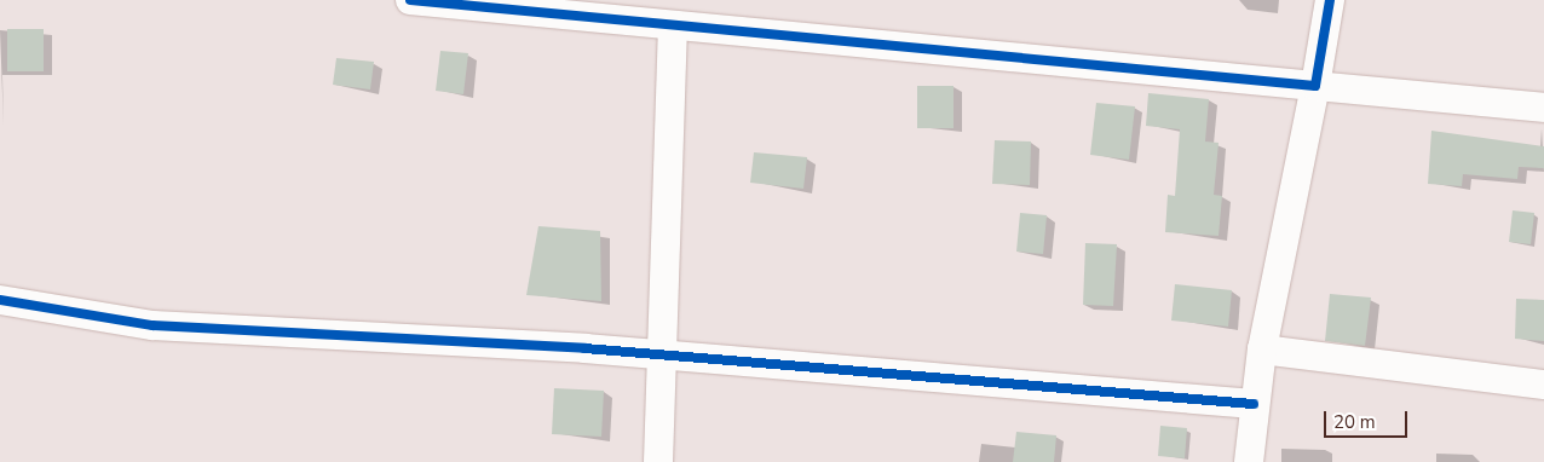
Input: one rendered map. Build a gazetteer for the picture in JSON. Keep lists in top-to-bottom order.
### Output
{
  "scale_bar": "20 m"
}
